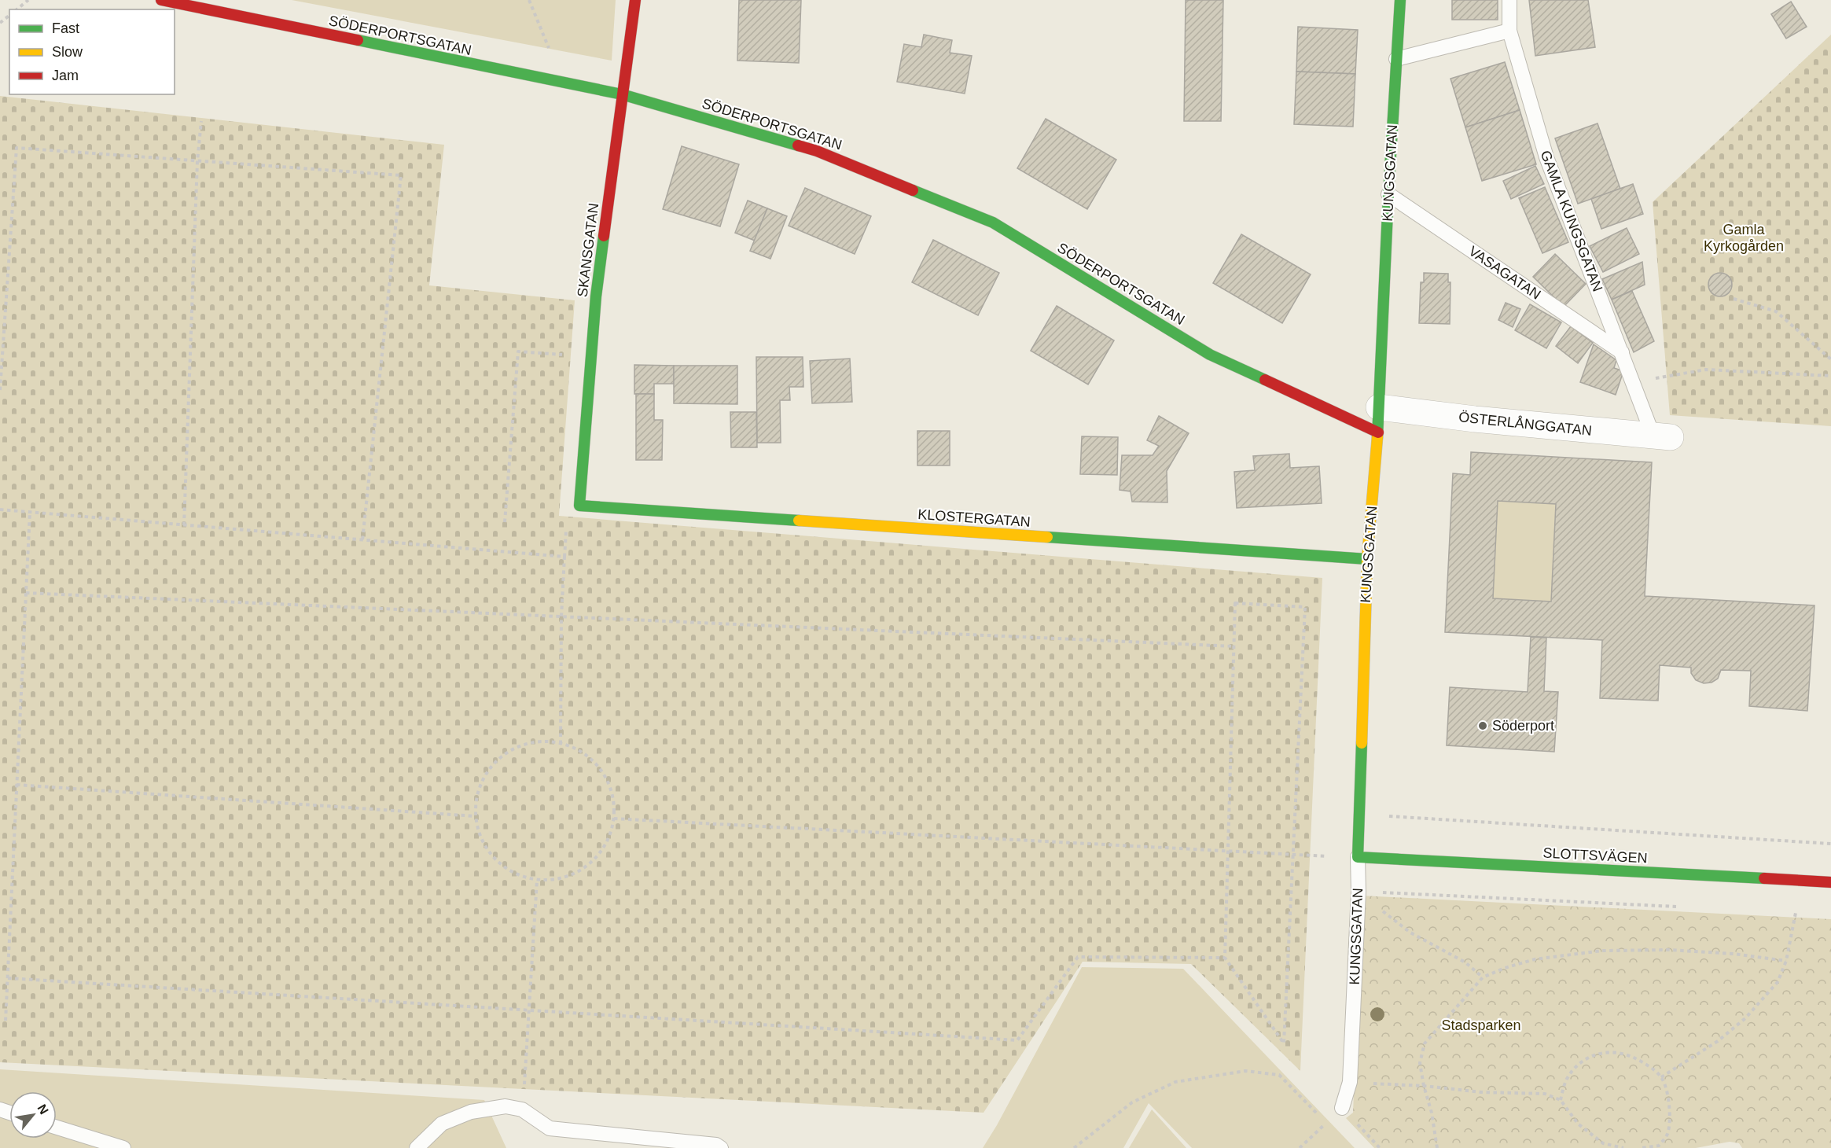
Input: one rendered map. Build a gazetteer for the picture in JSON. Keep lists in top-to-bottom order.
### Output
{
  "streets": {
    "street": [
      "SÖDERPORTSGATAN",
      "KUNGSGATAN",
      "SKANSGATAN",
      "ÖSTERLÅNGGATAN",
      "KLOSTERGATAN",
      "SLOTTSVÄGEN"
    ],
    "lane": ["GAMLA KUNGSGATAN", "VASAGATAN"]
  },
  "crossings": [
    ["SÖDERPORTSGATAN", "KUNGSGATAN"],
    ["SÖDERPORTSGATAN", "SKANSGATAN"],
    ["SÖDERPORTSGATAN", "ÖSTERLÅNGGATAN"],
    ["KUNGSGATAN", "VASAGATAN"],
    ["KUNGSGATAN", "ÖSTERLÅNGGATAN"],
    ["KUNGSGATAN", "KLOSTERGATAN"],
    ["KUNGSGATAN", "SLOTTSVÄGEN"],
    ["GAMLA KUNGSGATAN", "VASAGATAN"],
    ["GAMLA KUNGSGATAN", "ÖSTERLÅNGGATAN"],
    ["SKANSGATAN", "KLOSTERGATAN"]
  ],
  "parks": ["Gamla Kyrkogården", "Stadsparken"],
  "places": ["Söderport"],
  "legend": ["Fast", "Slow", "Jam"],
  "north": "top right"
}
